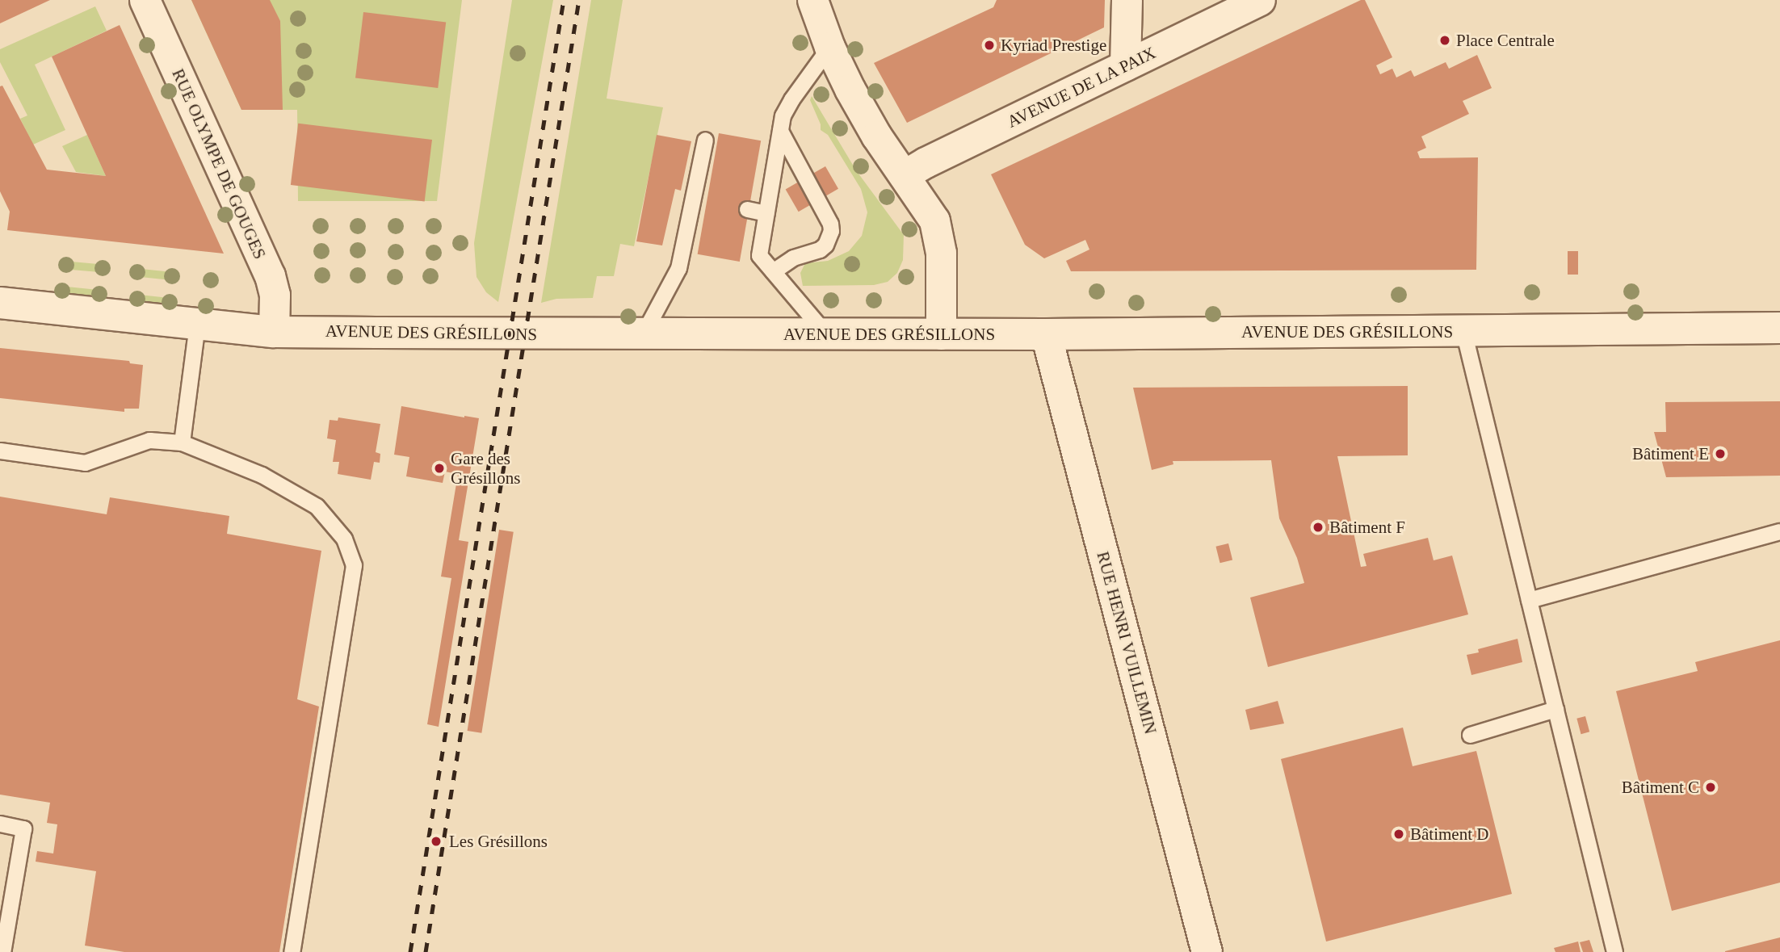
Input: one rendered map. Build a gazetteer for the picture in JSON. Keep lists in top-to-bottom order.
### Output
{
  "streets": {
    "main road": ["AVENUE DES GRÉSILLONS"],
    "street": ["AVENUE DE LA PAIX", "RUE OLYMPE DE GOUGES", "RUE HENRI VUILLEMIN"]
  },
  "crossings": [
    ["RUE OLYMPE DE GOUGES", "AVENUE DES GRÉSILLONS"],
    ["AVENUE DES GRÉSILLONS", "RUE HENRI VUILLEMIN"]
  ],
  "places": [
    "Place Centrale",
    "Kyriad Prestige",
    "Bâtiment E",
    "Gare des Grésillons",
    "Bâtiment F",
    "Bâtiment C",
    "Bâtiment D",
    "Les Grésillons"
  ]
}
